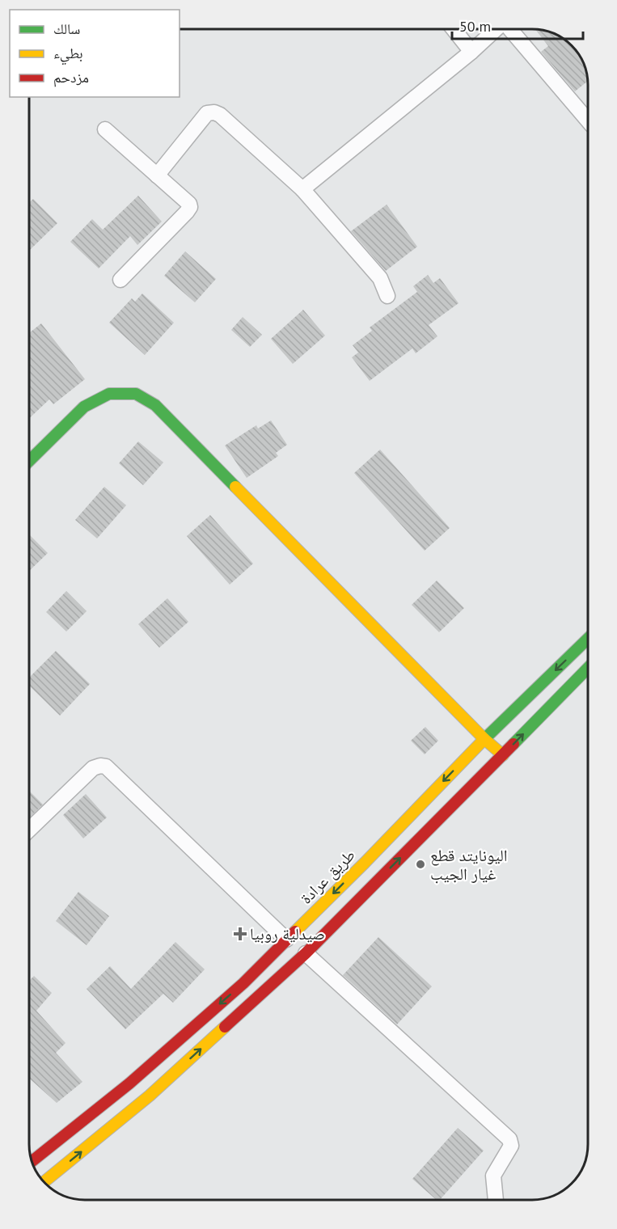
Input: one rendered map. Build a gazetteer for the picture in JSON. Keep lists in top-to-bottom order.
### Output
{
  "streets": {
    "main road": ["طريق عرادة"]
  },
  "places": {
    "other": ["اليونايتد قطع غيار الجيب"],
    "health": ["صيدلية روبيا"]
  },
  "legend": ["سالك", "بطيء", "مزدحم"],
  "scale_bar": "50 m"
}
